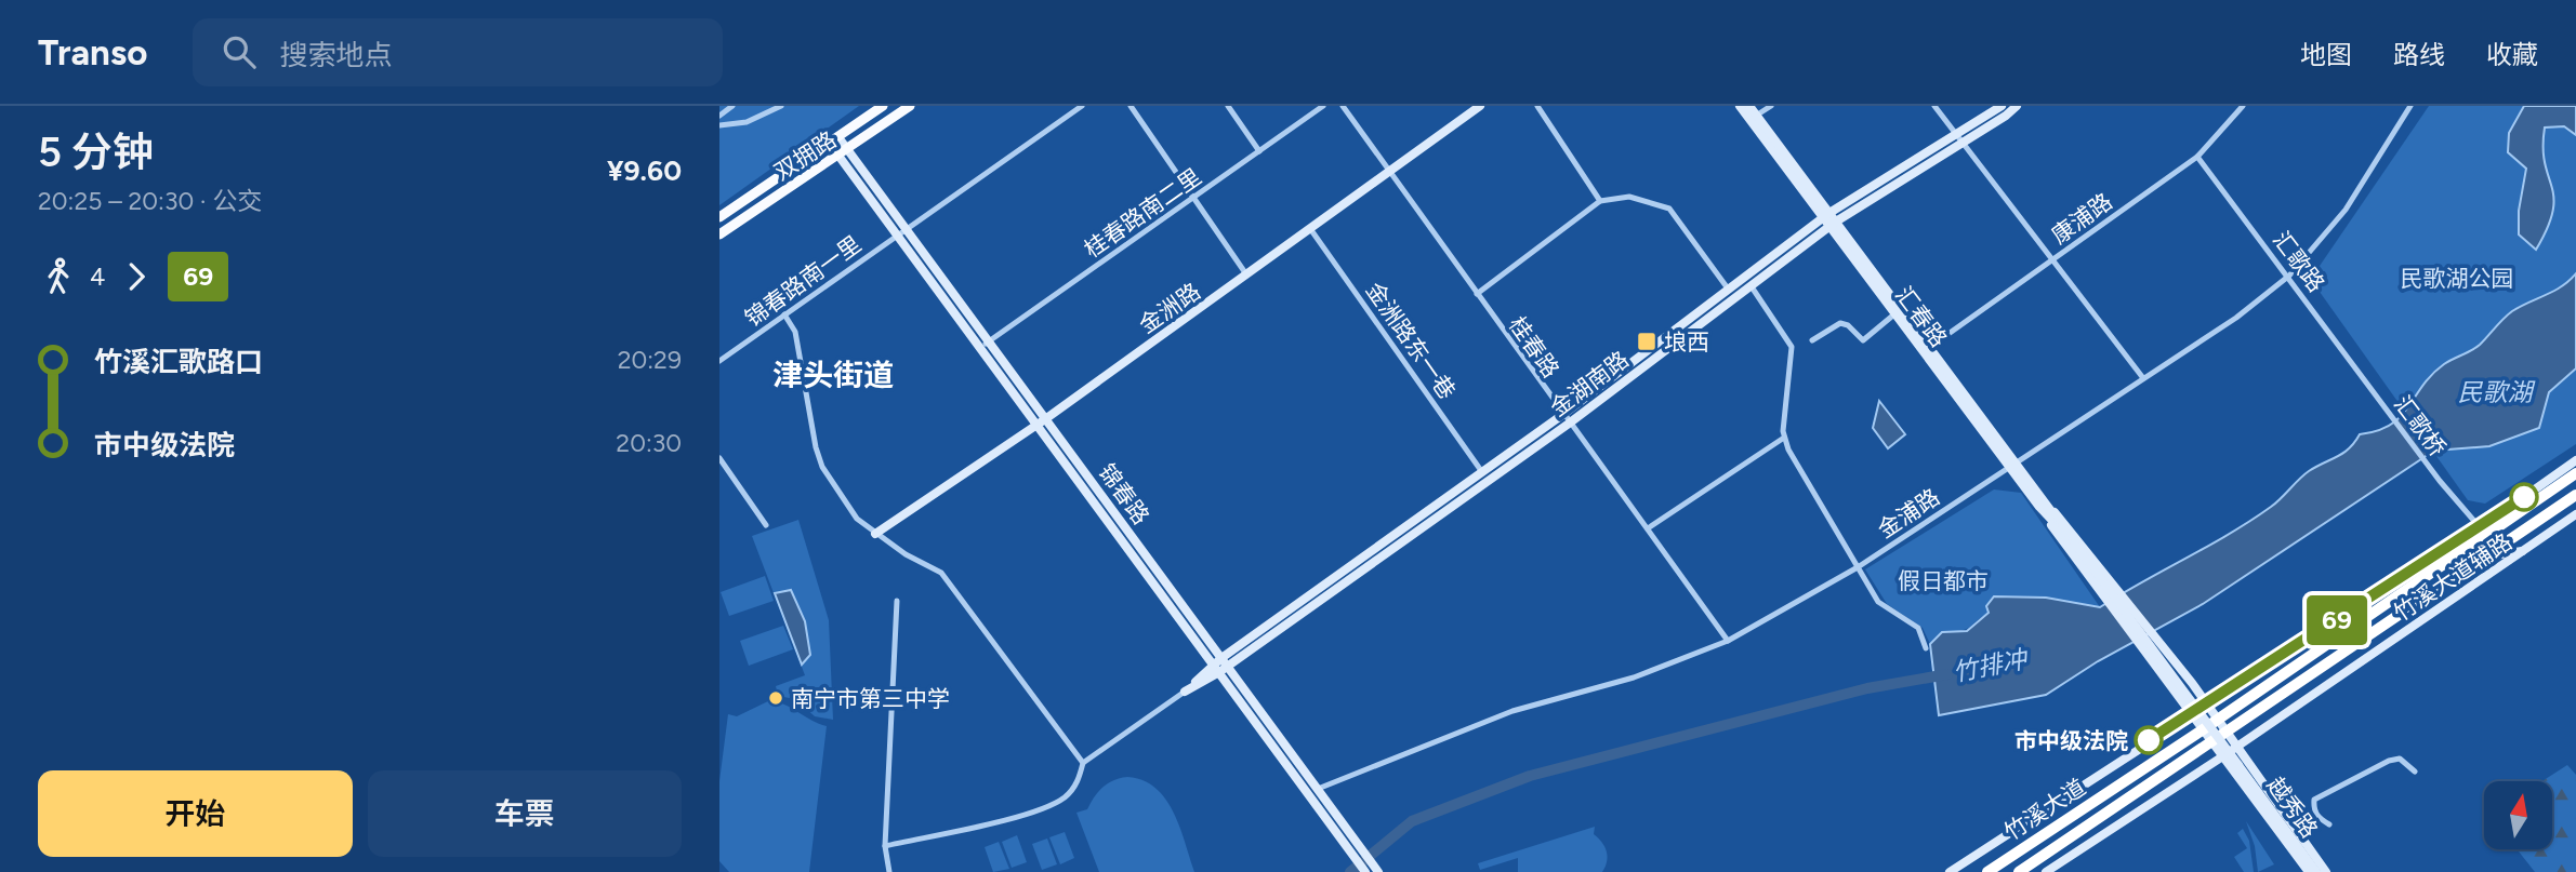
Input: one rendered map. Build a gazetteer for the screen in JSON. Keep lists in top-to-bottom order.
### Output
{
  "streets": {
    "highway": ["竹溪大道"],
    "main road": [
      "双拥路",
      "金洲路",
      "汇春路",
      "金湖南路",
      "锦春路",
      "竹溪大道辅路",
      "越秀路"
    ],
    "street": [
      "桂春路南二里",
      "康浦路",
      "汇歌路",
      "锦春路南一里",
      "金洲路东一巷",
      "桂春路",
      "汇歌桥",
      "金浦路"
    ]
  },
  "crossings": [
    ["双拥路", "锦春路"],
    ["桂春路南二里", "锦春路"],
    ["康浦路", "汇歌路"],
    ["康浦路", "汇春路"],
    ["汇歌路", "汇歌桥"],
    ["汇歌路", "金浦路"],
    ["锦春路南一里", "锦春路"],
    ["金洲路", "金洲路东一巷"],
    ["金洲路", "桂春路"],
    ["金洲路", "锦春路"],
    ["汇春路", "金湖南路"],
    ["汇春路", "金浦路"],
    ["汇春路", "越秀路"],
    ["金洲路东一巷", "金湖南路"],
    ["桂春路", "金湖南路"],
    ["桂春路", "金浦路"],
    ["金湖南路", "锦春路"],
    ["锦春路", "金浦路"]
  ],
  "districts": ["津头街道"],
  "water": ["民歌湖", "竹排冲"],
  "parks": ["民歌湖公园", "假日都市"],
  "places": {
    "transit": ["埌西"],
    "other": ["南宁市第三中学", "市中级法院"]
  },
  "lines": ["bus line 69"],
  "north": "top",
  "page": {
    "header": "Transo",
    "search": "搜索地点",
    "nav": ["地图", "路线", "收藏"],
    "heading": ["5 分钟", "20:25 – 20:30 · 公交", "¥9.60"],
    "on_map": "69",
    "legs": ["4", "69"],
    "list": [
      {
        "name": "竹溪汇歌路口",
        "value": "20:29"
      },
      {
        "name": "市中级法院",
        "value": "20:30"
      }
    ],
    "buttons": ["开始", "车票"]
  }
}
